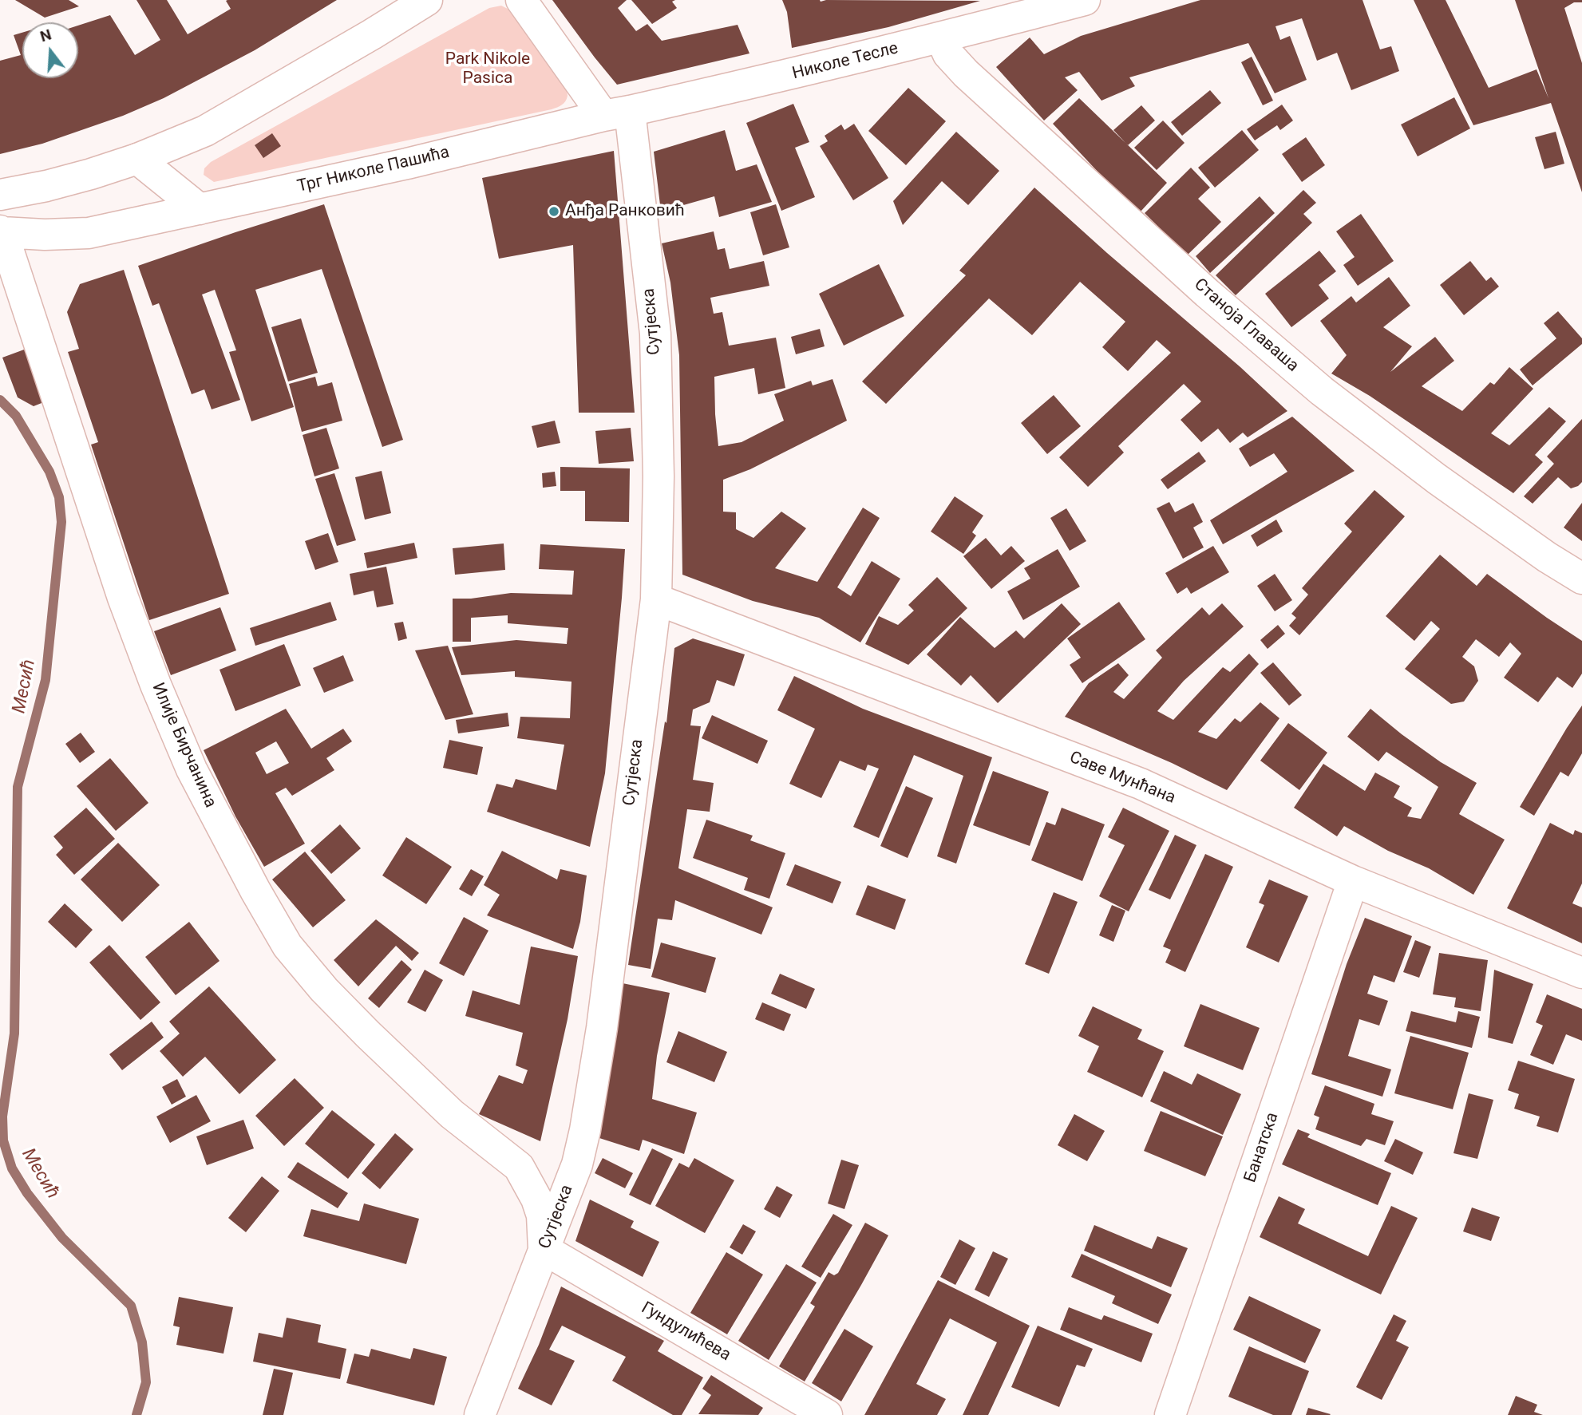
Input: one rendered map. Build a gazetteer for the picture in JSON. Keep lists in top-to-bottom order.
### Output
{
  "streets": {
    "street": [
      "Николе Тесле",
      "Трг Николе Пашића",
      "Сутјеска",
      "Станоја Главаша",
      "Илије Бирчанина",
      "Саве Мунћана",
      "Банатска",
      "Гундулићева"
    ]
  },
  "crossings": [
    ["Николе Тесле", "Трг Николе Пашића"],
    ["Николе Тесле", "Сутјеска"],
    ["Николе Тесле", "Станоја Главаша"],
    ["Трг Николе Пашића", "Сутјеска"],
    ["Трг Николе Пашића", "Илије Бирчанина"],
    ["Сутјеска", "Илије Бирчанина"],
    ["Сутјеска", "Саве Мунћана"],
    ["Сутјеска", "Гундулићева"],
    ["Илије Бирчанина", "Гундулићева"],
    ["Саве Мунћана", "Банатска"]
  ],
  "water": ["Месић"],
  "parks": ["Park Nikole Pasica"],
  "places": ["Анђа Ранковић"],
  "north": "top"
}
